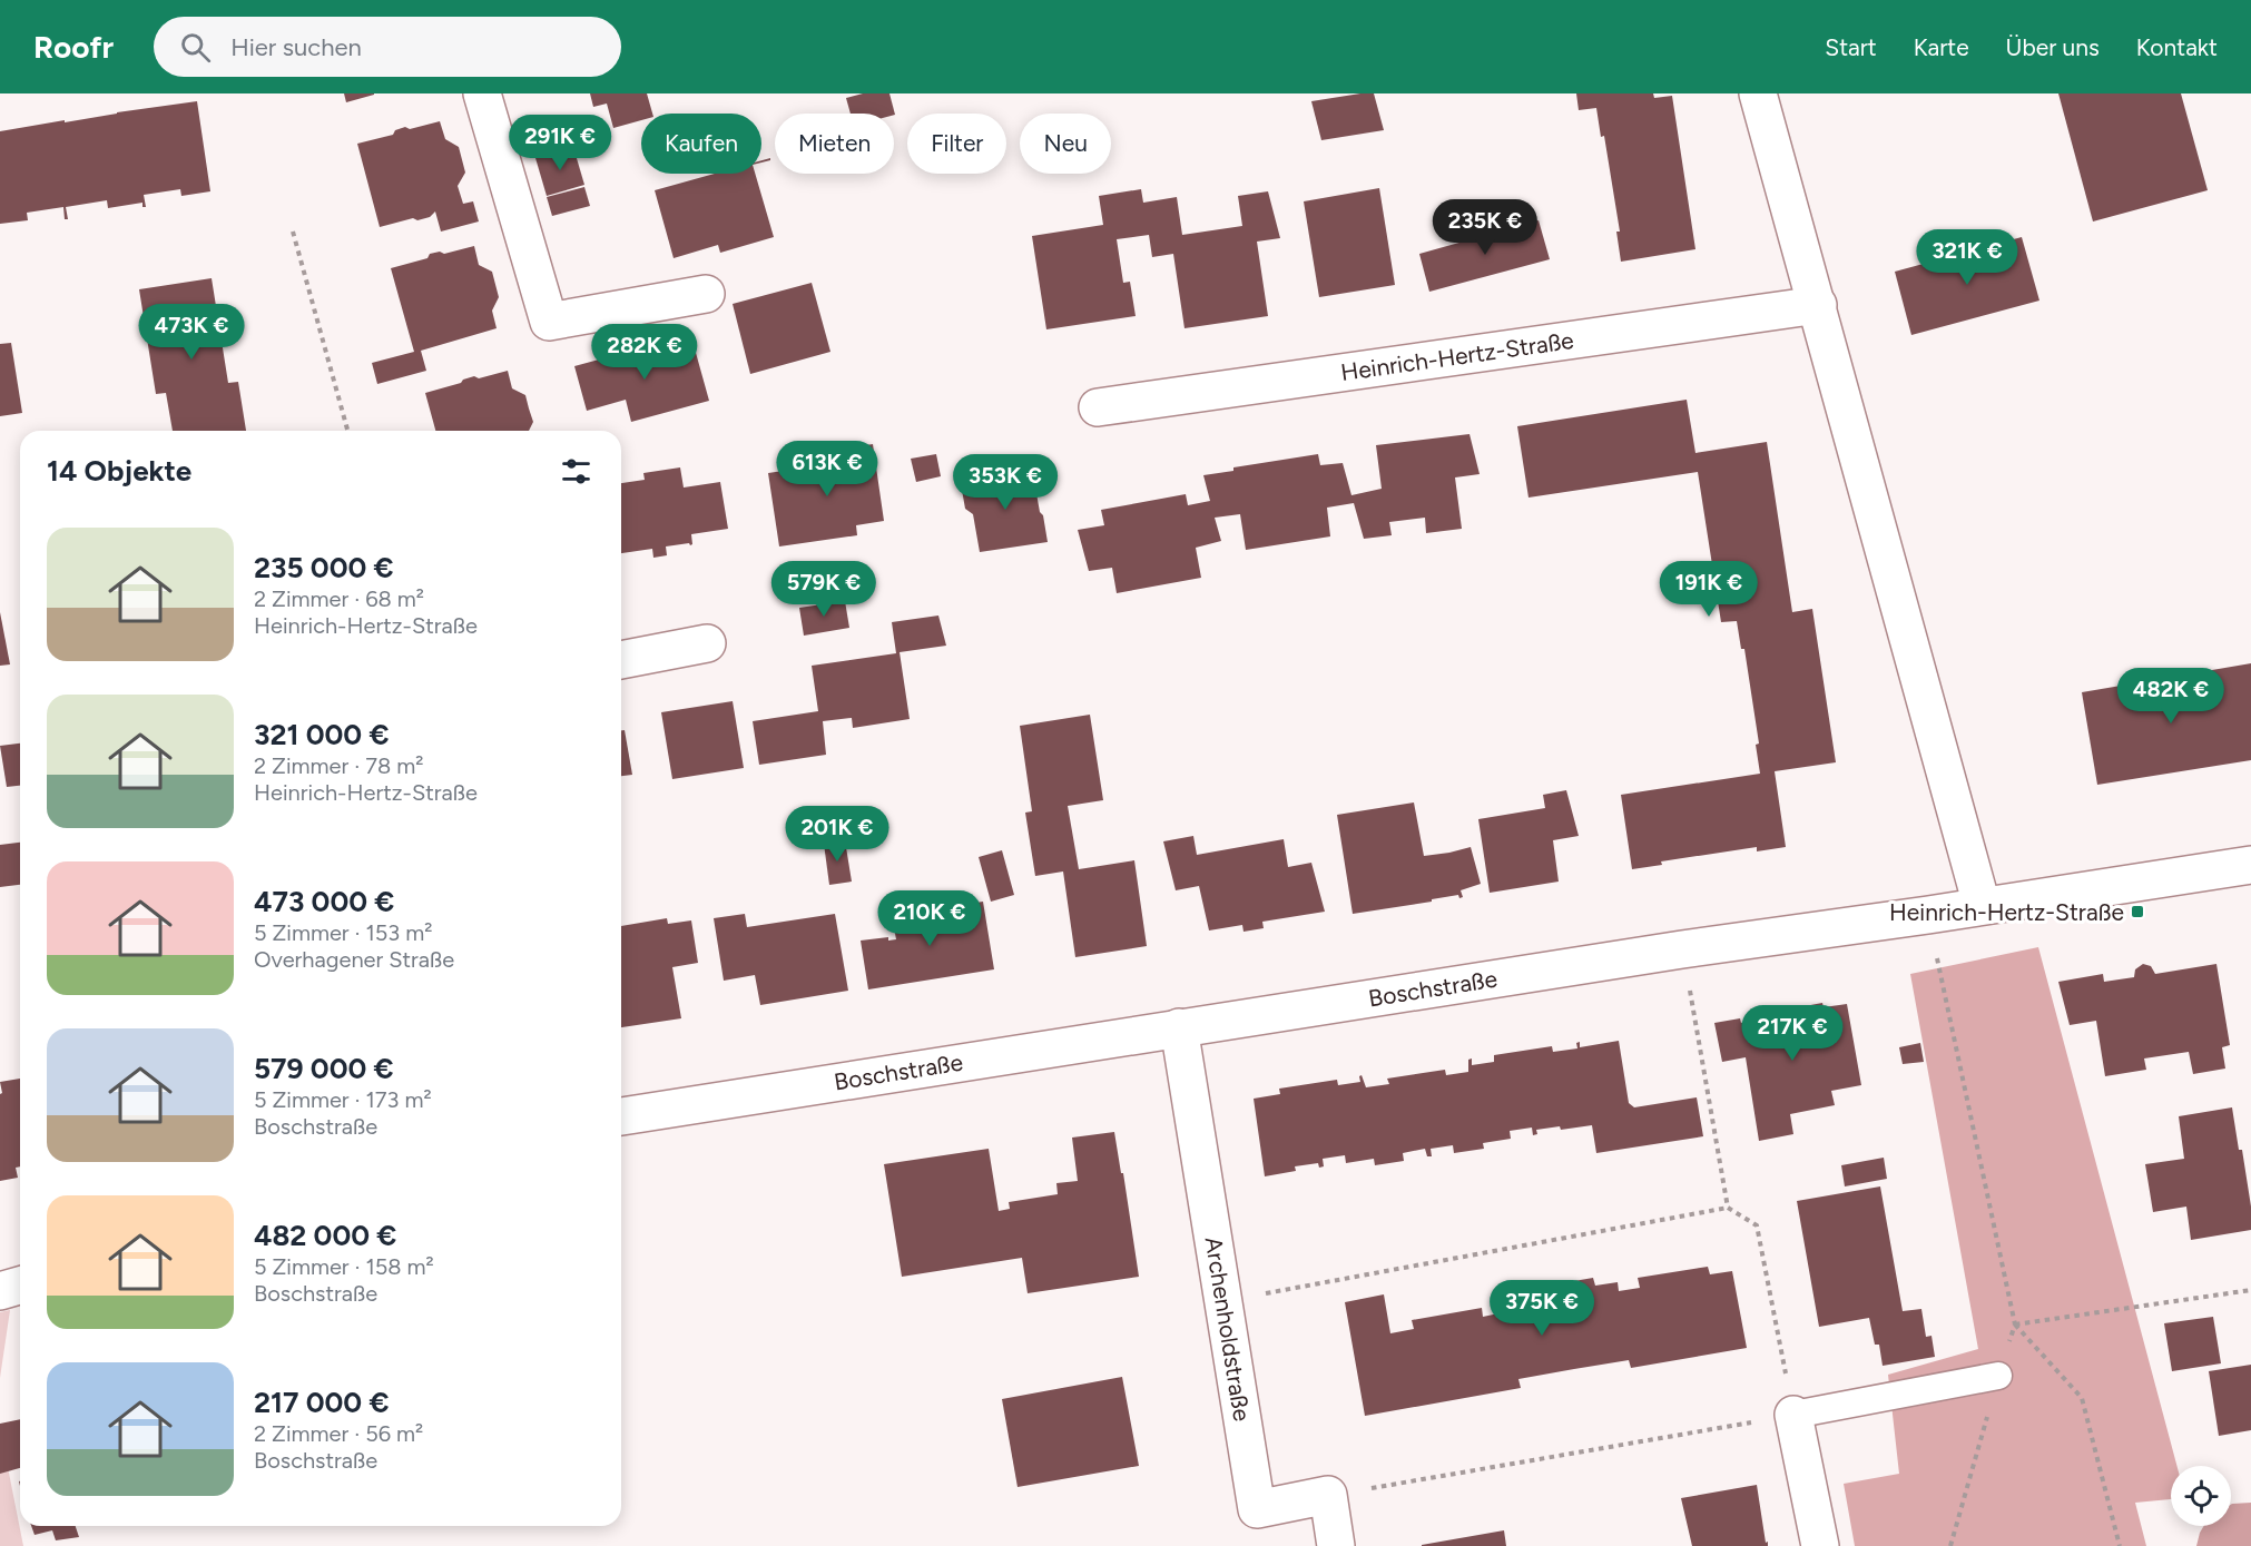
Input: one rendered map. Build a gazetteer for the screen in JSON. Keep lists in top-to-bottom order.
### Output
{
  "streets": {
    "street": ["Heinrich-Hertz-Straße", "Boschstraße", "Archenholdstraße"]
  },
  "crossings": [
    ["Boschstraße", "Archenholdstraße"]
  ],
  "places": {
    "transit": ["Heinrich-Hertz-Straße"]
  },
  "page": {
    "header": "Roofr",
    "search": "Hier suchen",
    "nav": [
      "Start",
      "Karte",
      "Über uns",
      "Kontakt"
    ],
    "chip": [
      "Kaufen",
      "Mieten",
      "Filter",
      "Neu"
    ],
    "price": [
      "291K €",
      "235K €",
      "321K €",
      "473K €",
      "282K €",
      "613K €",
      "353K €",
      "579K €",
      "191K €",
      "482K €",
      "201K €",
      "210K €",
      "217K €",
      "375K €"
    ],
    "heading": "14 Objekte",
    "list": [
      {
        "name": "235 000 €",
        "note": "2 Zimmer · 68 m² · Heinrich-Hertz-Straße"
      },
      {
        "name": "321 000 €",
        "note": "2 Zimmer · 78 m² · Heinrich-Hertz-Straße"
      },
      {
        "name": "473 000 €",
        "note": "5 Zimmer · 153 m² · Overhagener Straße"
      },
      {
        "name": "579 000 €",
        "note": "5 Zimmer · 173 m² · Boschstraße"
      },
      {
        "name": "482 000 €",
        "note": "5 Zimmer · 158 m² · Boschstraße"
      },
      {
        "name": "217 000 €",
        "note": "2 Zimmer · 56 m² · Boschstraße"
      }
    ]
  }
}
